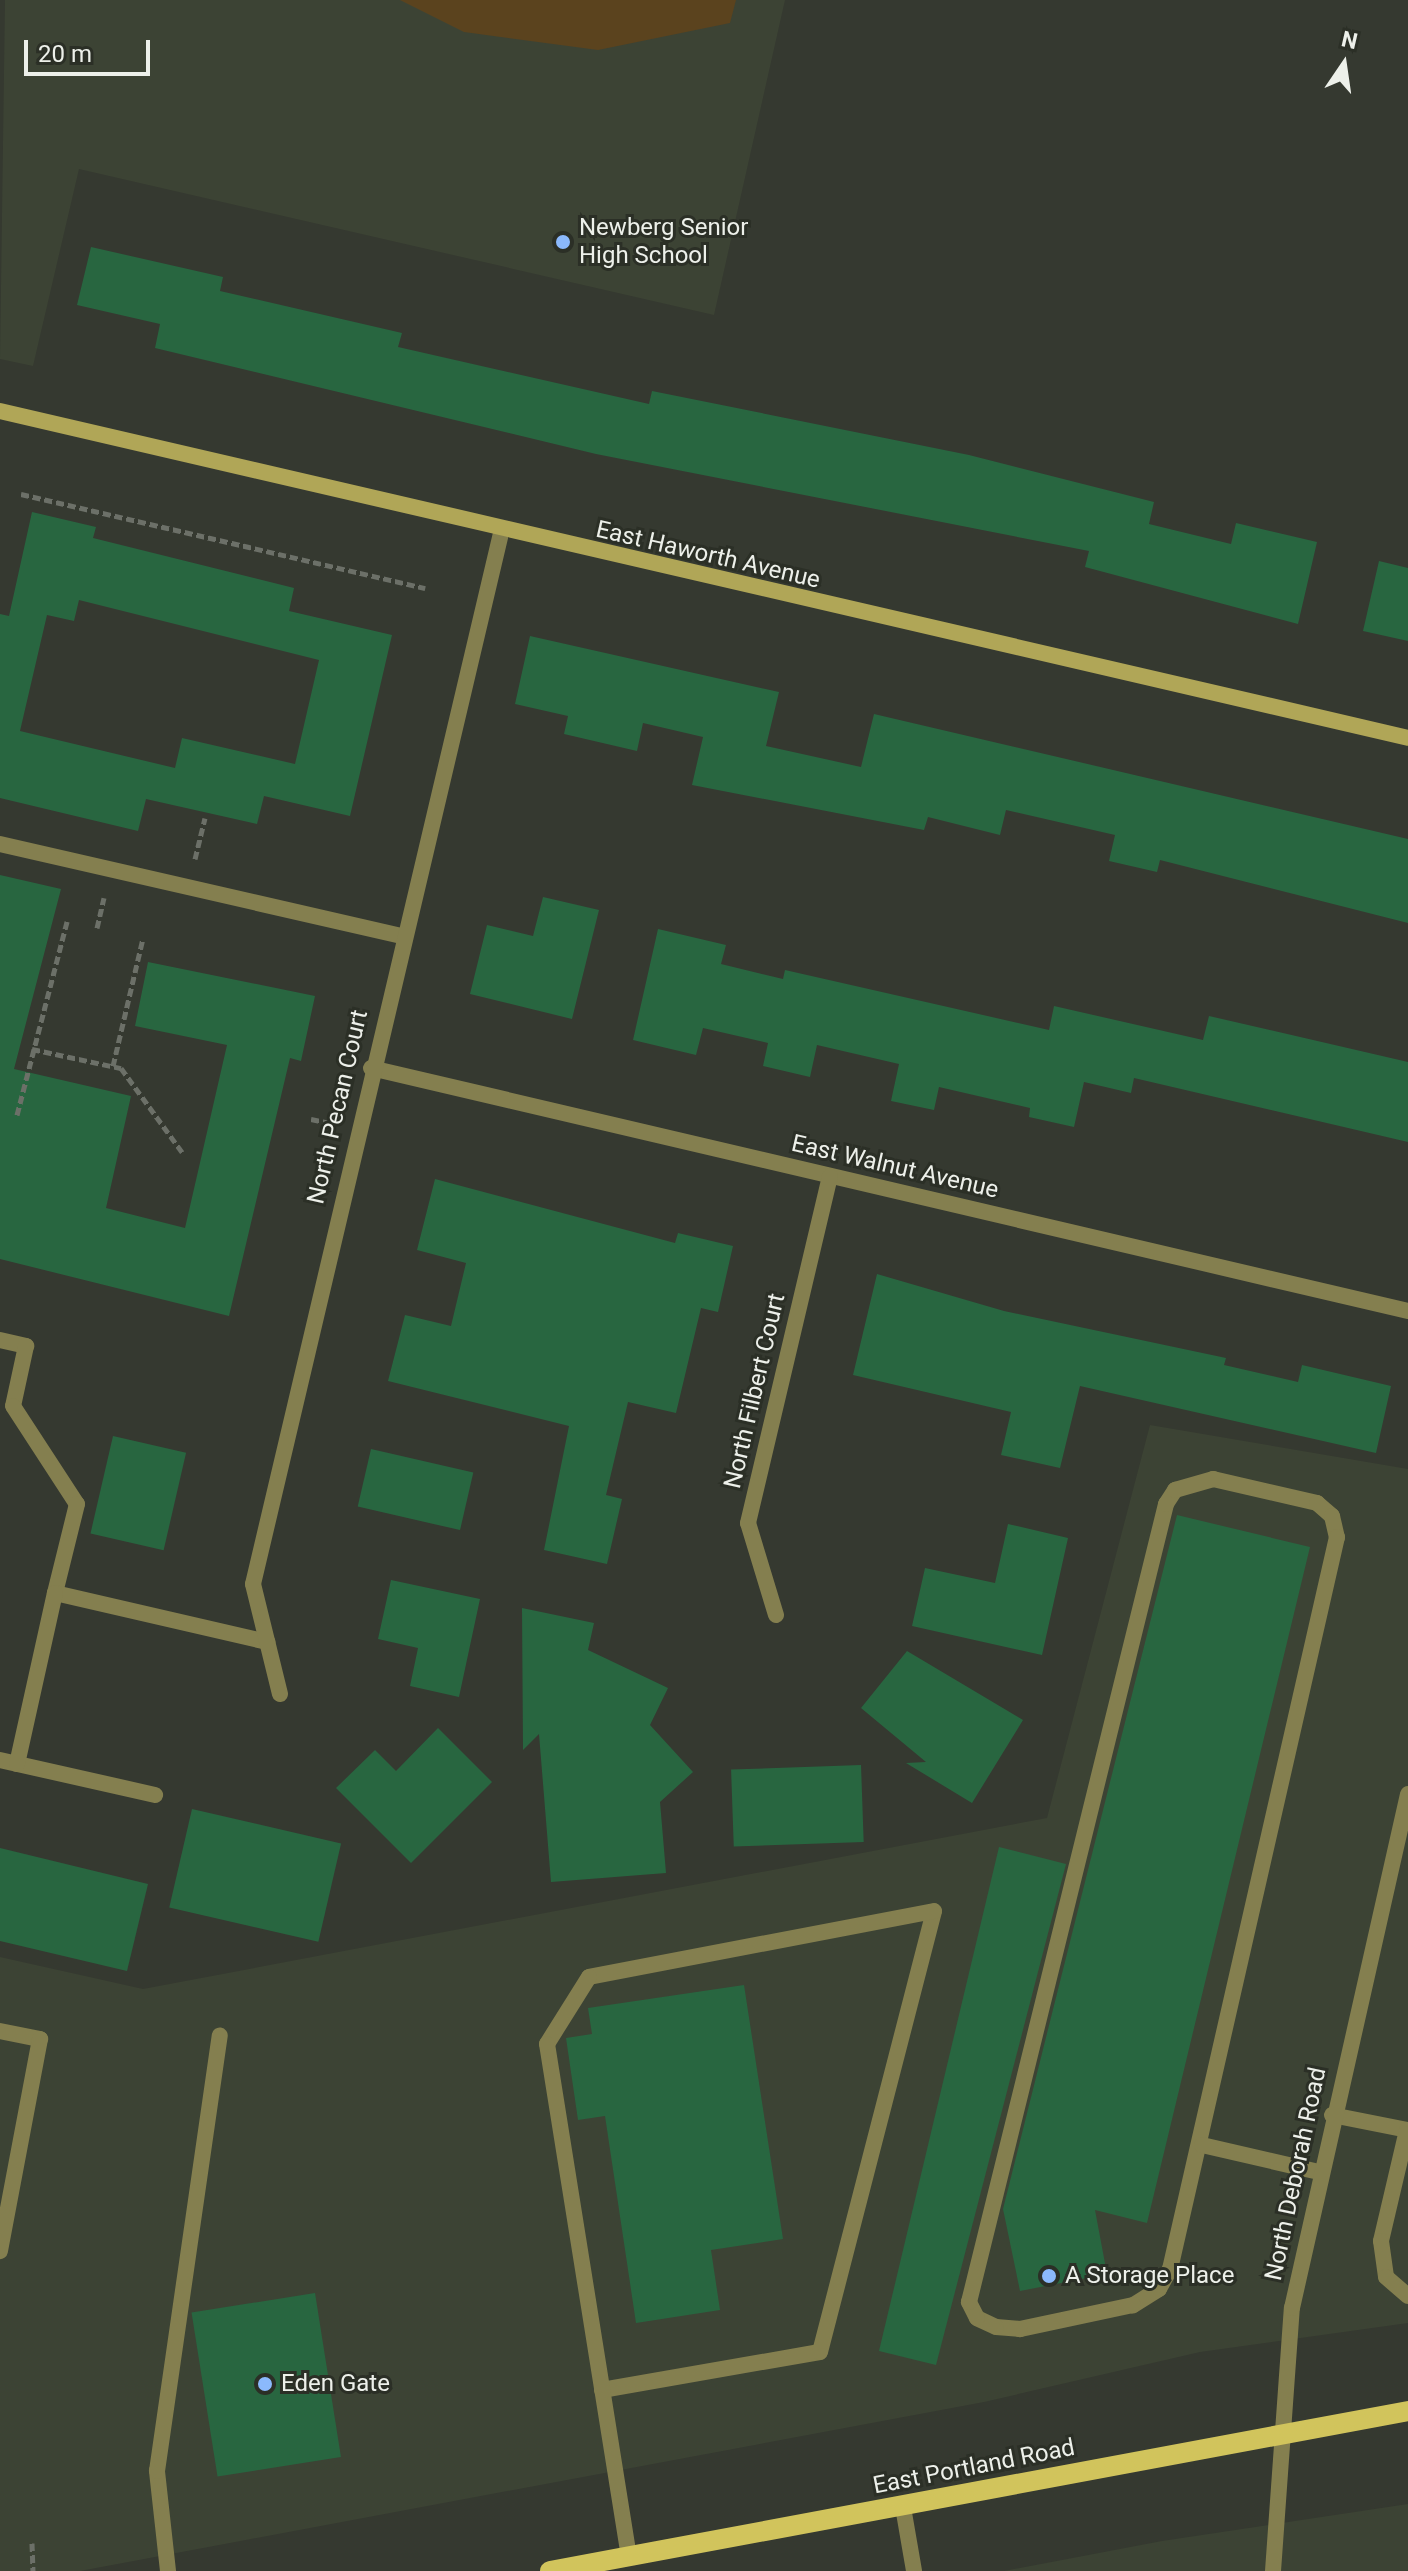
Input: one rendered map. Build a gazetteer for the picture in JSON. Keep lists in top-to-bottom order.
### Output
{
  "streets": {
    "main road": ["East Portland Road"],
    "street": [
      "East Haworth Avenue",
      "North Pecan Court",
      "East Walnut Avenue",
      "North Filbert Court",
      "North Deborah Road"
    ]
  },
  "crossings": [
    ["East Haworth Avenue", "North Pecan Court"],
    ["North Pecan Court", "East Walnut Avenue"],
    ["East Walnut Avenue", "North Filbert Court"],
    ["North Deborah Road", "East Portland Road"]
  ],
  "places": ["Newberg Senior High School", "A Storage Place", "Eden Gate"],
  "scale_bar": "20 m",
  "north": "top"
}
